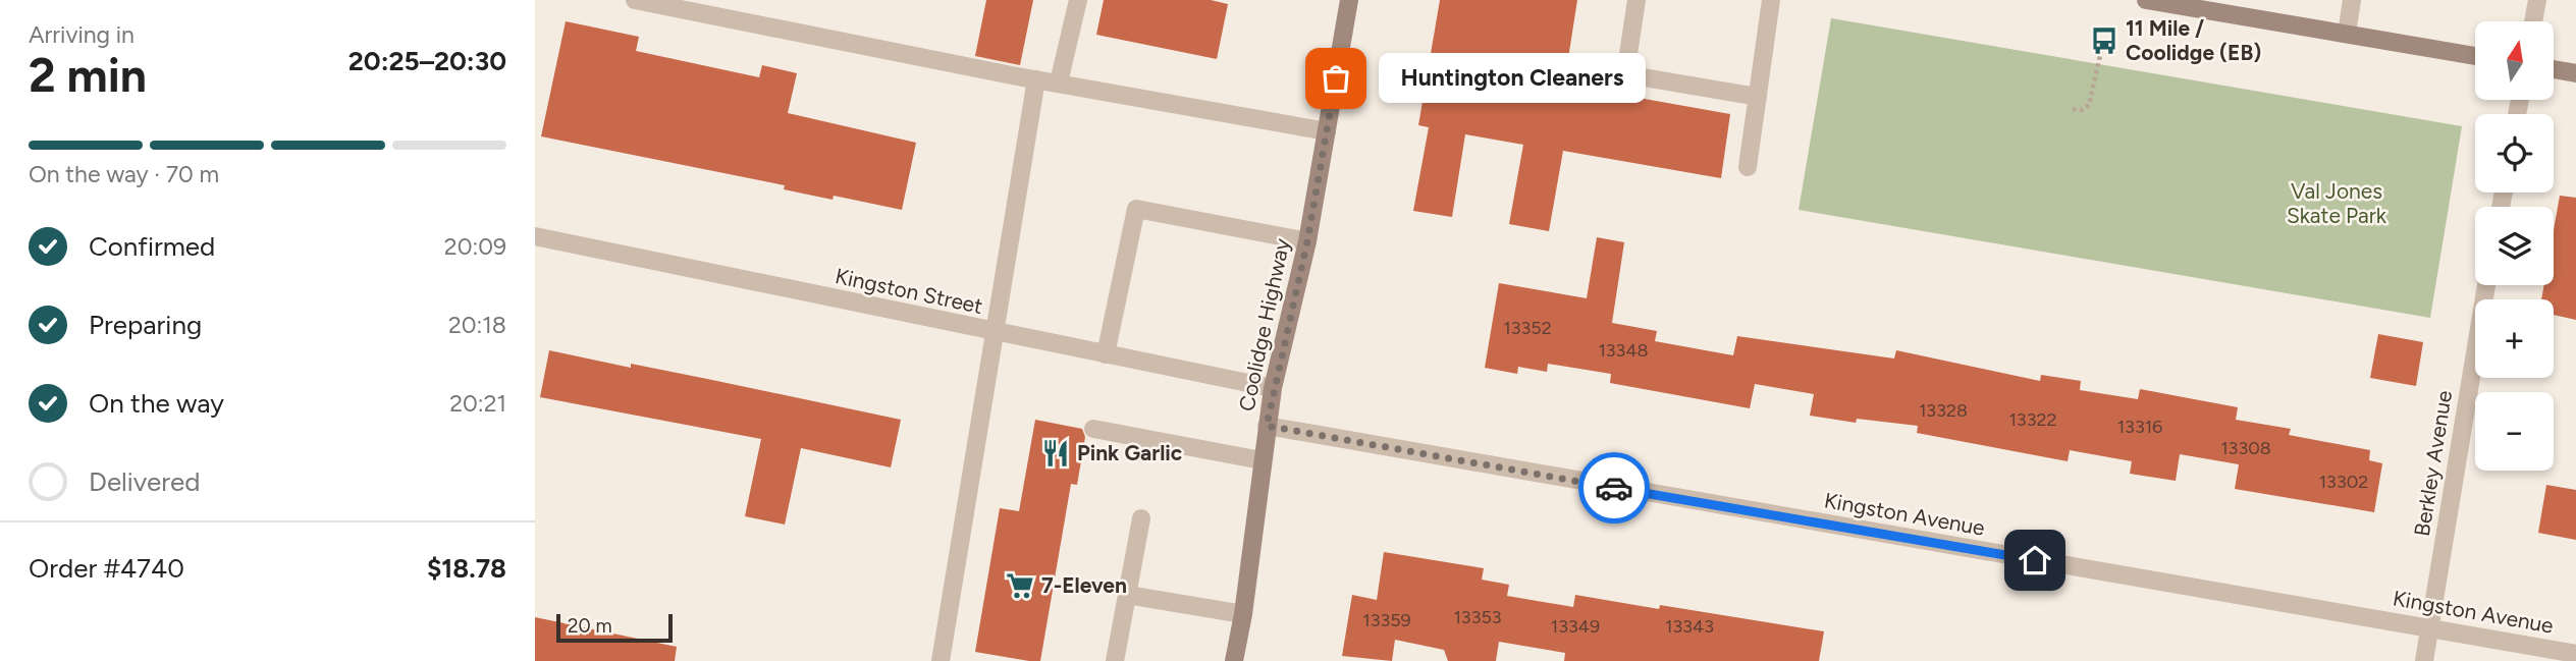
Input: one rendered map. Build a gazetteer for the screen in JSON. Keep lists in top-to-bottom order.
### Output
{
  "streets": {
    "main road": ["Coolidge Highway"],
    "street": ["Kingston Street", "Berkley Avenue", "Kingston Avenue"]
  },
  "crossings": [
    ["Kingston Street", "Coolidge Highway"],
    ["Coolidge Highway", "Kingston Avenue"],
    ["Berkley Avenue", "Kingston Avenue"]
  ],
  "parks": ["Val Jones Skate Park"],
  "places": {
    "bus stop": ["11 Mile / Coolidge (EB)"],
    "other": ["Huntington Cleaners"],
    "restaurant": ["Pink Garlic"],
    "supermarket": ["7-Eleven"]
  },
  "house_numbers": [
    "13352",
    "13348",
    "13328",
    "13322",
    "13316",
    "13308",
    "13302",
    "13353",
    "13359",
    "13349",
    "13343"
  ],
  "scale_bar": "20 m",
  "north": "top",
  "page": {
    "heading": ["2 min", "Arriving in", "20:25–20:30"],
    "panel": ["Order #4740", "$18.78"],
    "map_buttons": ["+", "−"],
    "bubble": "Huntington Cleaners",
    "bar": "On the way · 70 m",
    "list": [
      ["Confirmed", "20:09"],
      ["Preparing", "20:18"],
      ["On the way", "20:21"],
      "Delivered"
    ],
    "scale": "20 m"
  }
}
